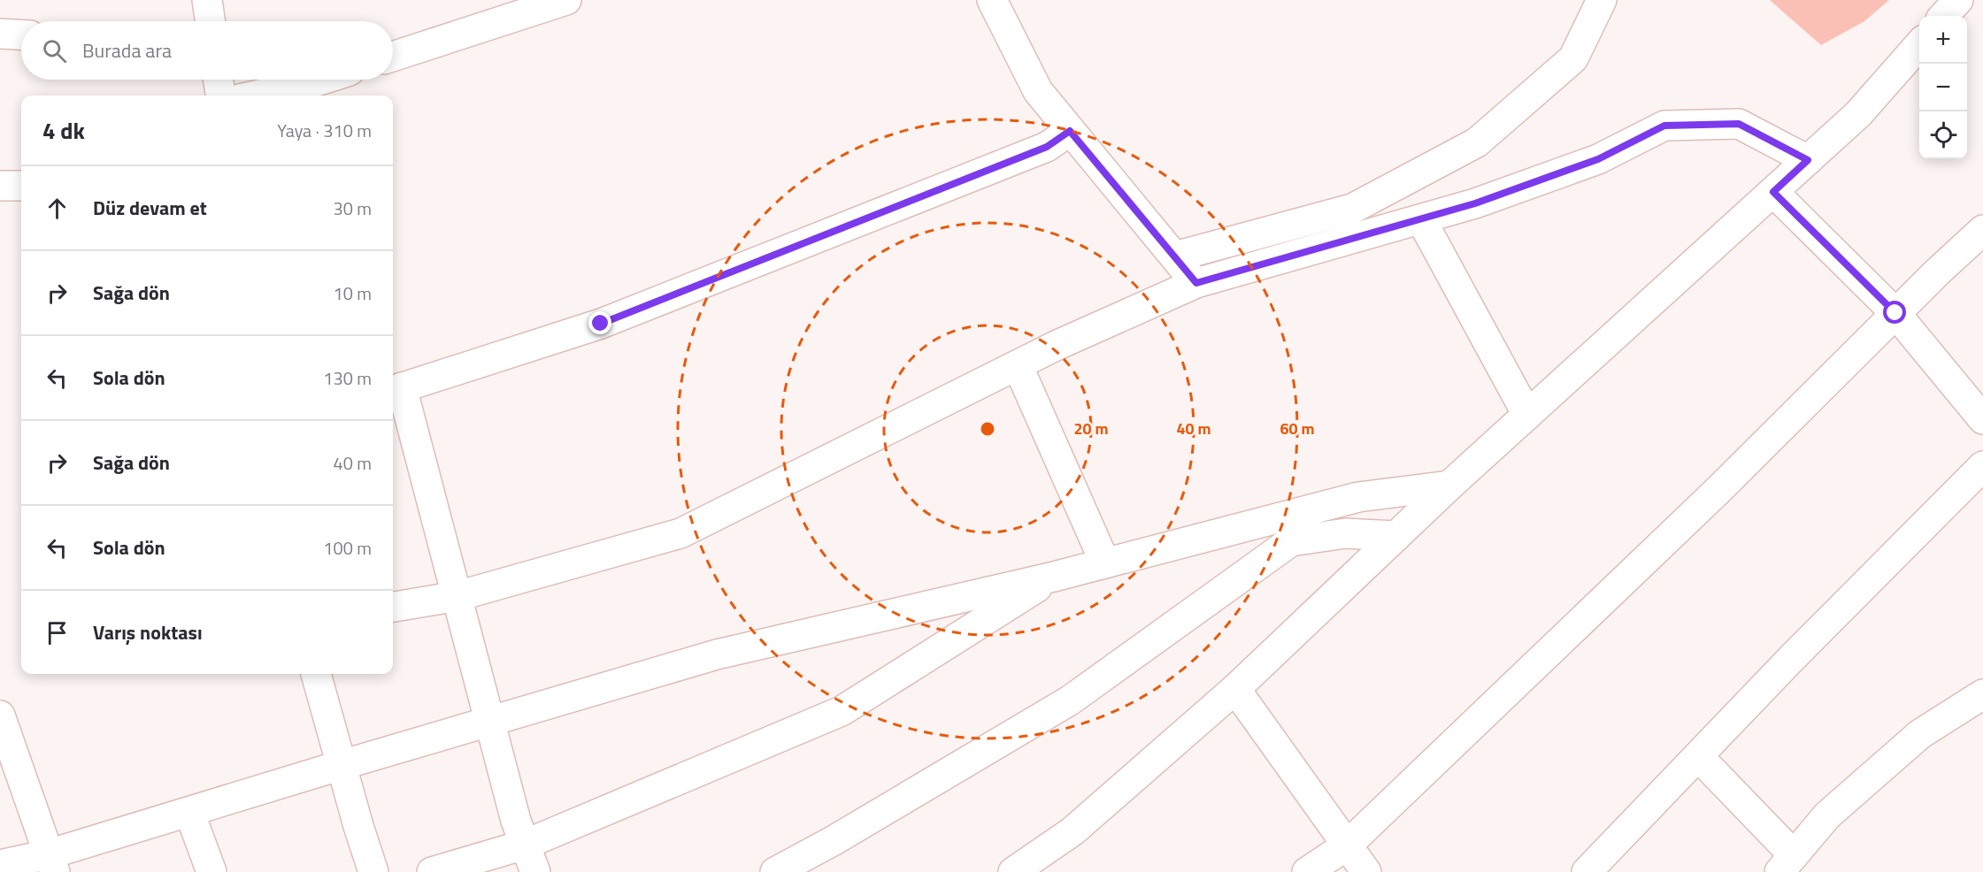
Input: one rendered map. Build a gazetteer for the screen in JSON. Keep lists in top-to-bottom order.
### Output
{
  "page": {
    "map_buttons": ["+", "−"],
    "search": "Burada ara",
    "heading": ["4 dk", "Yaya · 310 m"],
    "list": [
      ["Düz devam et", "30 m"],
      ["Sağa dön", "10 m"],
      ["Sola dön", "130 m"],
      ["Sağa dön", "40 m"],
      ["Sola dön", "100 m"],
      "Varış noktası"
    ]
  },
  "rings": ["20 m", "40 m", "60 m"]
}
